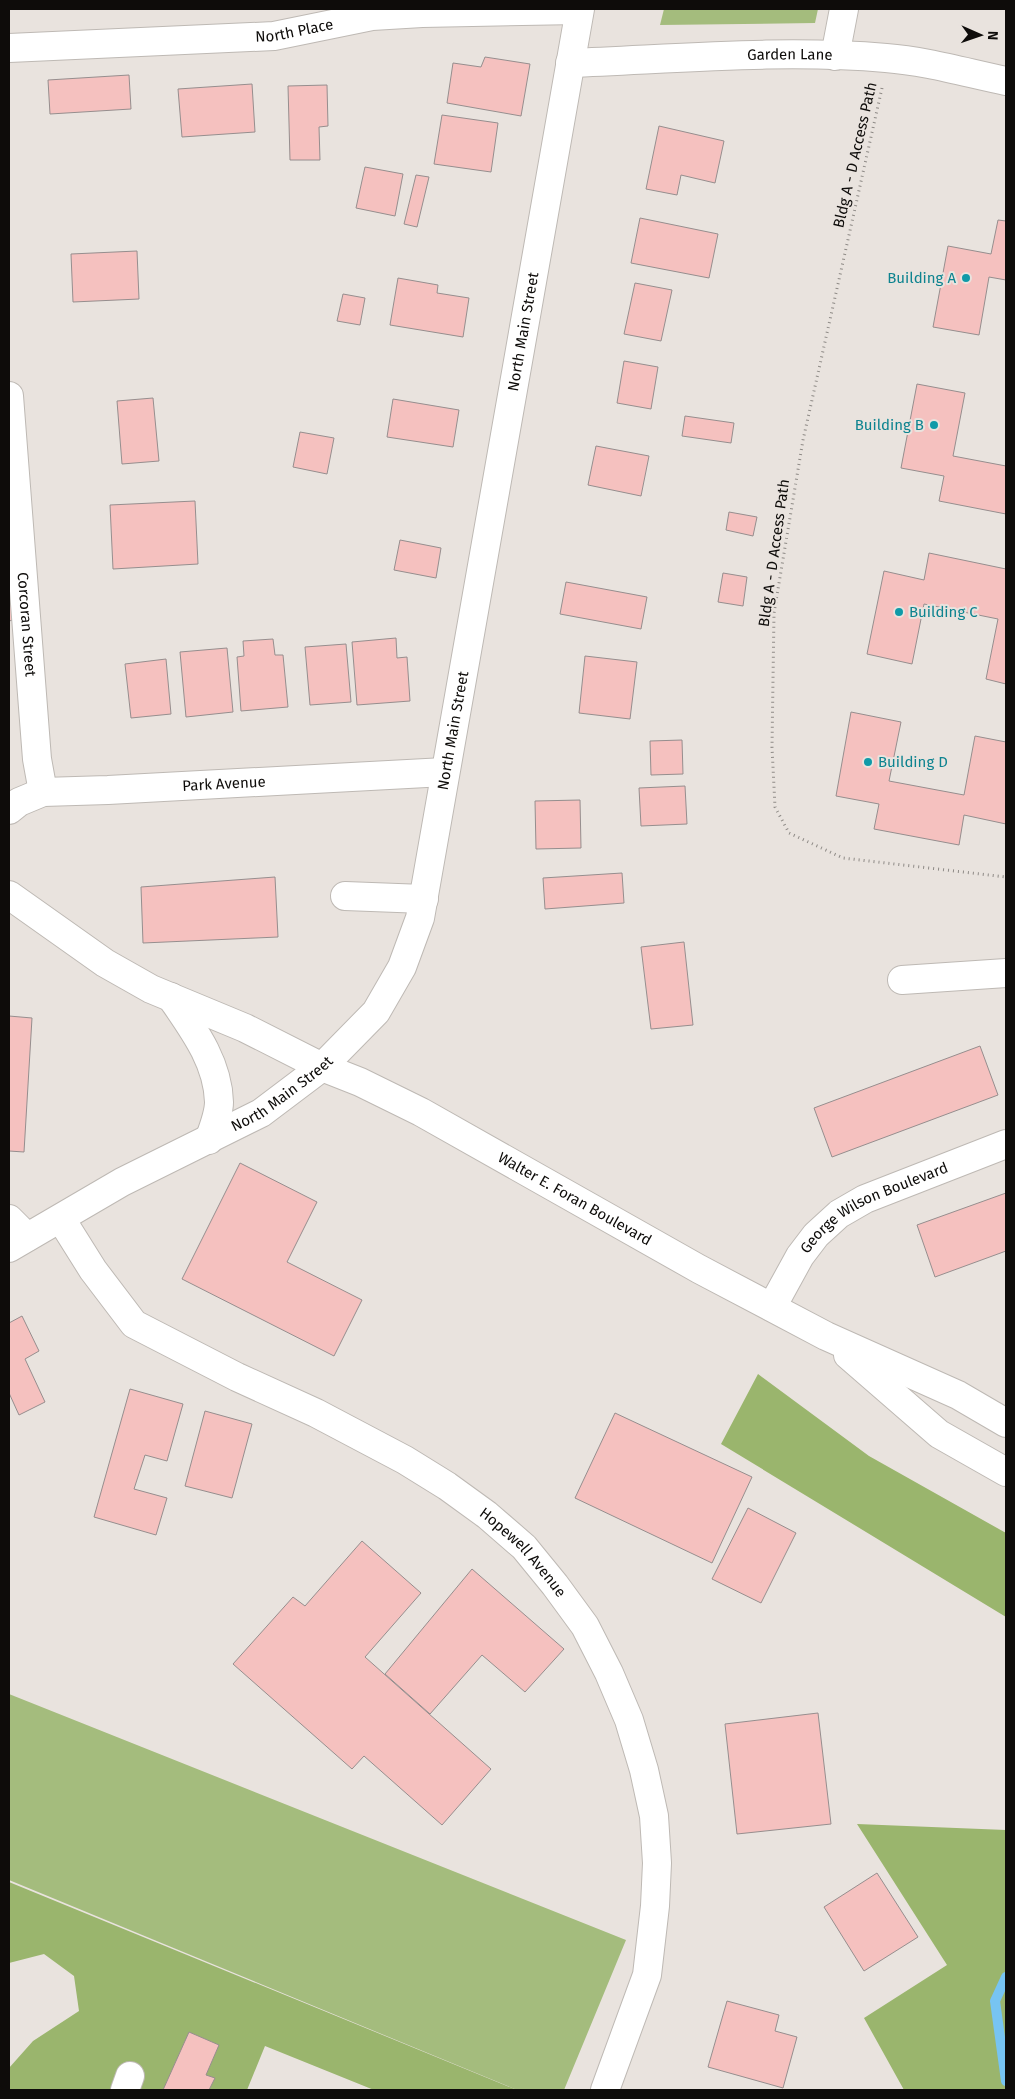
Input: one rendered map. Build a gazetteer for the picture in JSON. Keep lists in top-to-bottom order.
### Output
{
  "streets": {
    "street": [
      "North Place",
      "Garden Lane",
      "North Main Street",
      "Corcoran Street",
      "Park Avenue",
      "Walter E. Foran Boulevard",
      "George Wilson Boulevard",
      "Hopewell Avenue"
    ],
    "path": ["Bldg A - D Access Path"]
  },
  "crossings": [
    ["North Place", "North Main Street"],
    ["Garden Lane", "Bldg A - D Access Path"],
    ["Garden Lane", "North Main Street"],
    ["North Main Street", "Park Avenue"],
    ["North Main Street", "Walter E. Foran Boulevard"],
    ["North Main Street", "Hopewell Avenue"],
    ["Corcoran Street", "Park Avenue"],
    ["Walter E. Foran Boulevard", "George Wilson Boulevard"]
  ],
  "places": [
    "Building A",
    "Building B",
    "Building C",
    "Building D"
  ],
  "north": "right"
}
